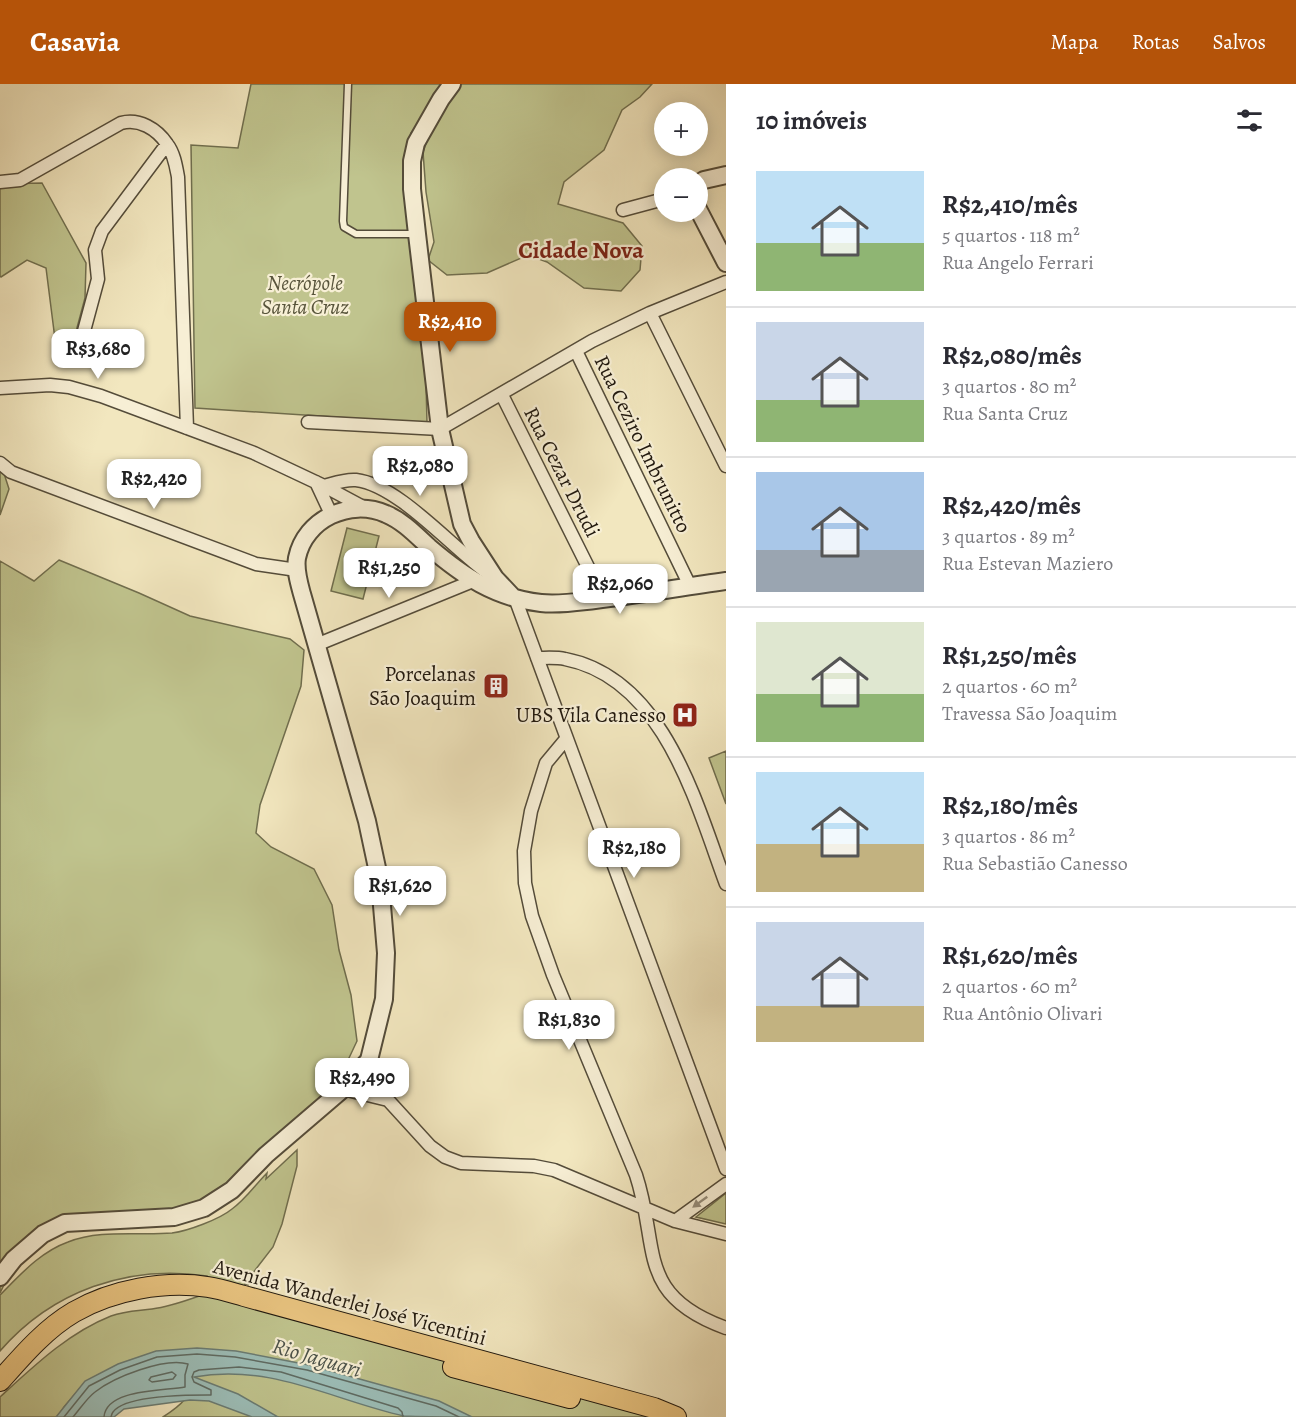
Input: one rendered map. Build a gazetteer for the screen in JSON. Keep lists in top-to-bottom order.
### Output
{
  "streets": {
    "main road": ["Avenida Wanderlei José Vicentini"],
    "street": ["Rua Ceziro Imbrunitto", "Rua Cezar Drudi"]
  },
  "districts": ["Cidade Nova"],
  "water": ["Rio Jaguari"],
  "parks": ["Necrópole Santa Cruz"],
  "places": {
    "building": ["Porcelanas São Joaquim"],
    "hospital": ["UBS Vila Canesso"]
  },
  "page": {
    "header": "Casavia",
    "nav": ["Mapa", "Rotas", "Salvos"],
    "heading": "10 imóveis",
    "map_buttons": ["+", "−"],
    "list": [
      {
        "name": "R$2,410/mês",
        "note": "5 quartos · 118 m² · Rua Angelo Ferrari"
      },
      {
        "name": "R$2,080/mês",
        "note": "3 quartos · 80 m² · Rua Santa Cruz"
      },
      {
        "name": "R$2,420/mês",
        "note": "3 quartos · 89 m² · Rua Estevan Maziero"
      },
      {
        "name": "R$1,250/mês",
        "note": "2 quartos · 60 m² · Travessa São Joaquim"
      },
      {
        "name": "R$2,180/mês",
        "note": "3 quartos · 86 m² · Rua Sebastião Canesso"
      },
      {
        "name": "R$1,620/mês",
        "note": "2 quartos · 60 m² · Rua Antônio Olivari"
      }
    ],
    "price": [
      "R$2,410",
      "R$3,680",
      "R$2,080",
      "R$2,420",
      "R$1,250",
      "R$2,060",
      "R$2,180",
      "R$1,620",
      "R$1,830",
      "R$2,490"
    ]
  }
}
